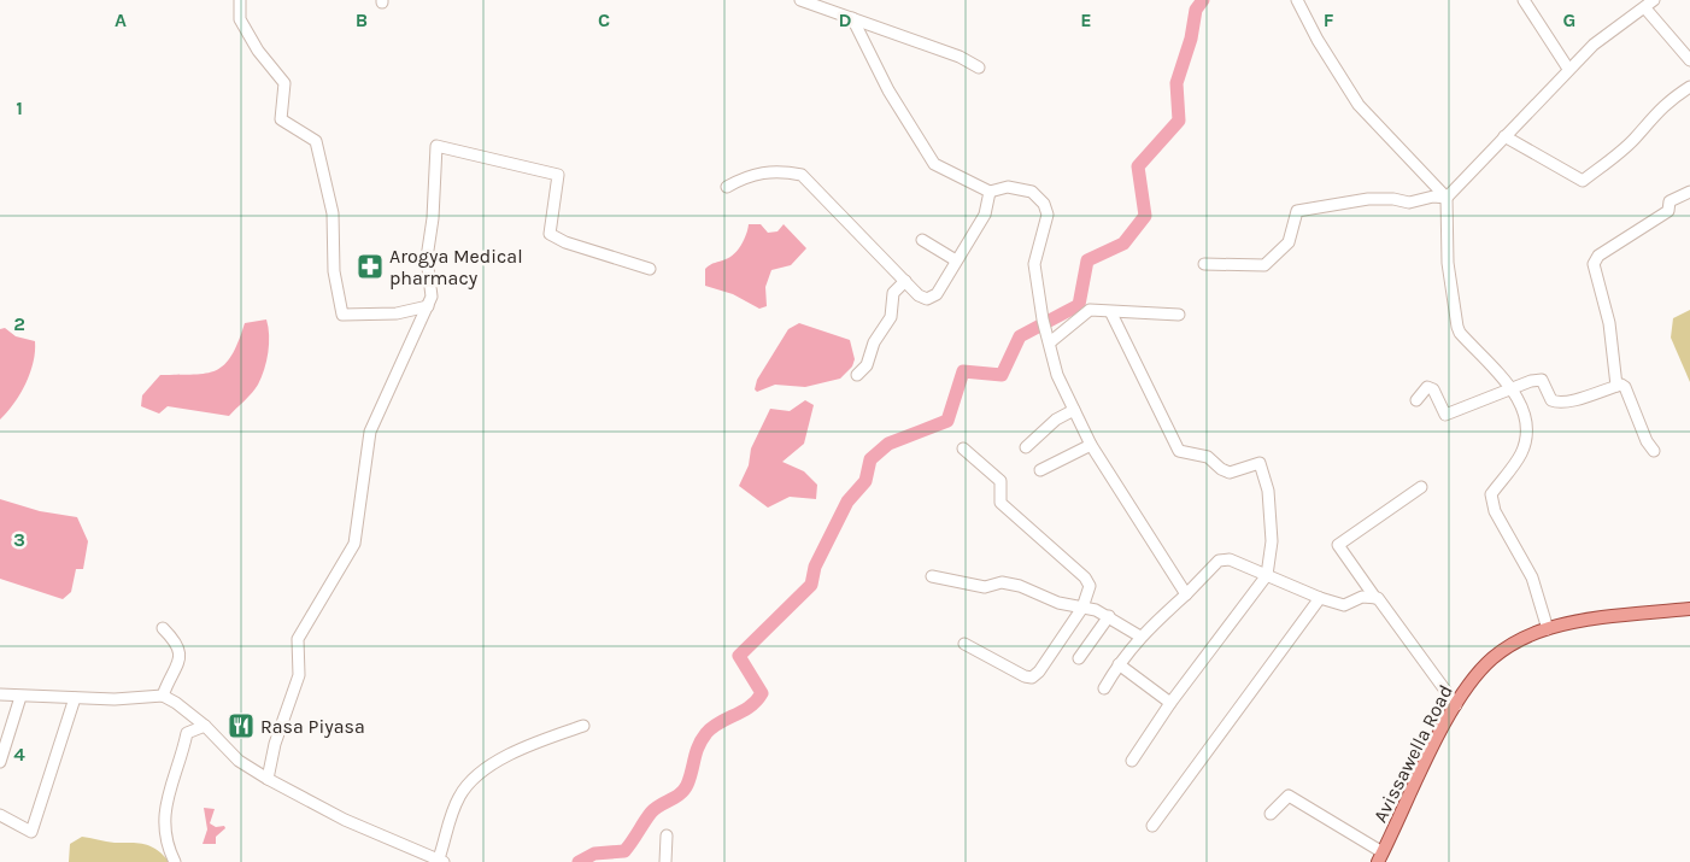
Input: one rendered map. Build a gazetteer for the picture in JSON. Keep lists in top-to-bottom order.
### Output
{
  "streets": {
    "main road": ["Avissawella Road"]
  },
  "places": {
    "pharmacy": ["Arogya Medical pharmacy"],
    "restaurant": ["Rasa Piyasa"]
  },
  "grid": {
    "columns": [
      "A",
      "B",
      "C",
      "D",
      "E",
      "F",
      "G"
    ],
    "rows": [
      "1",
      "2",
      "3",
      "4"
    ]
  }
}
